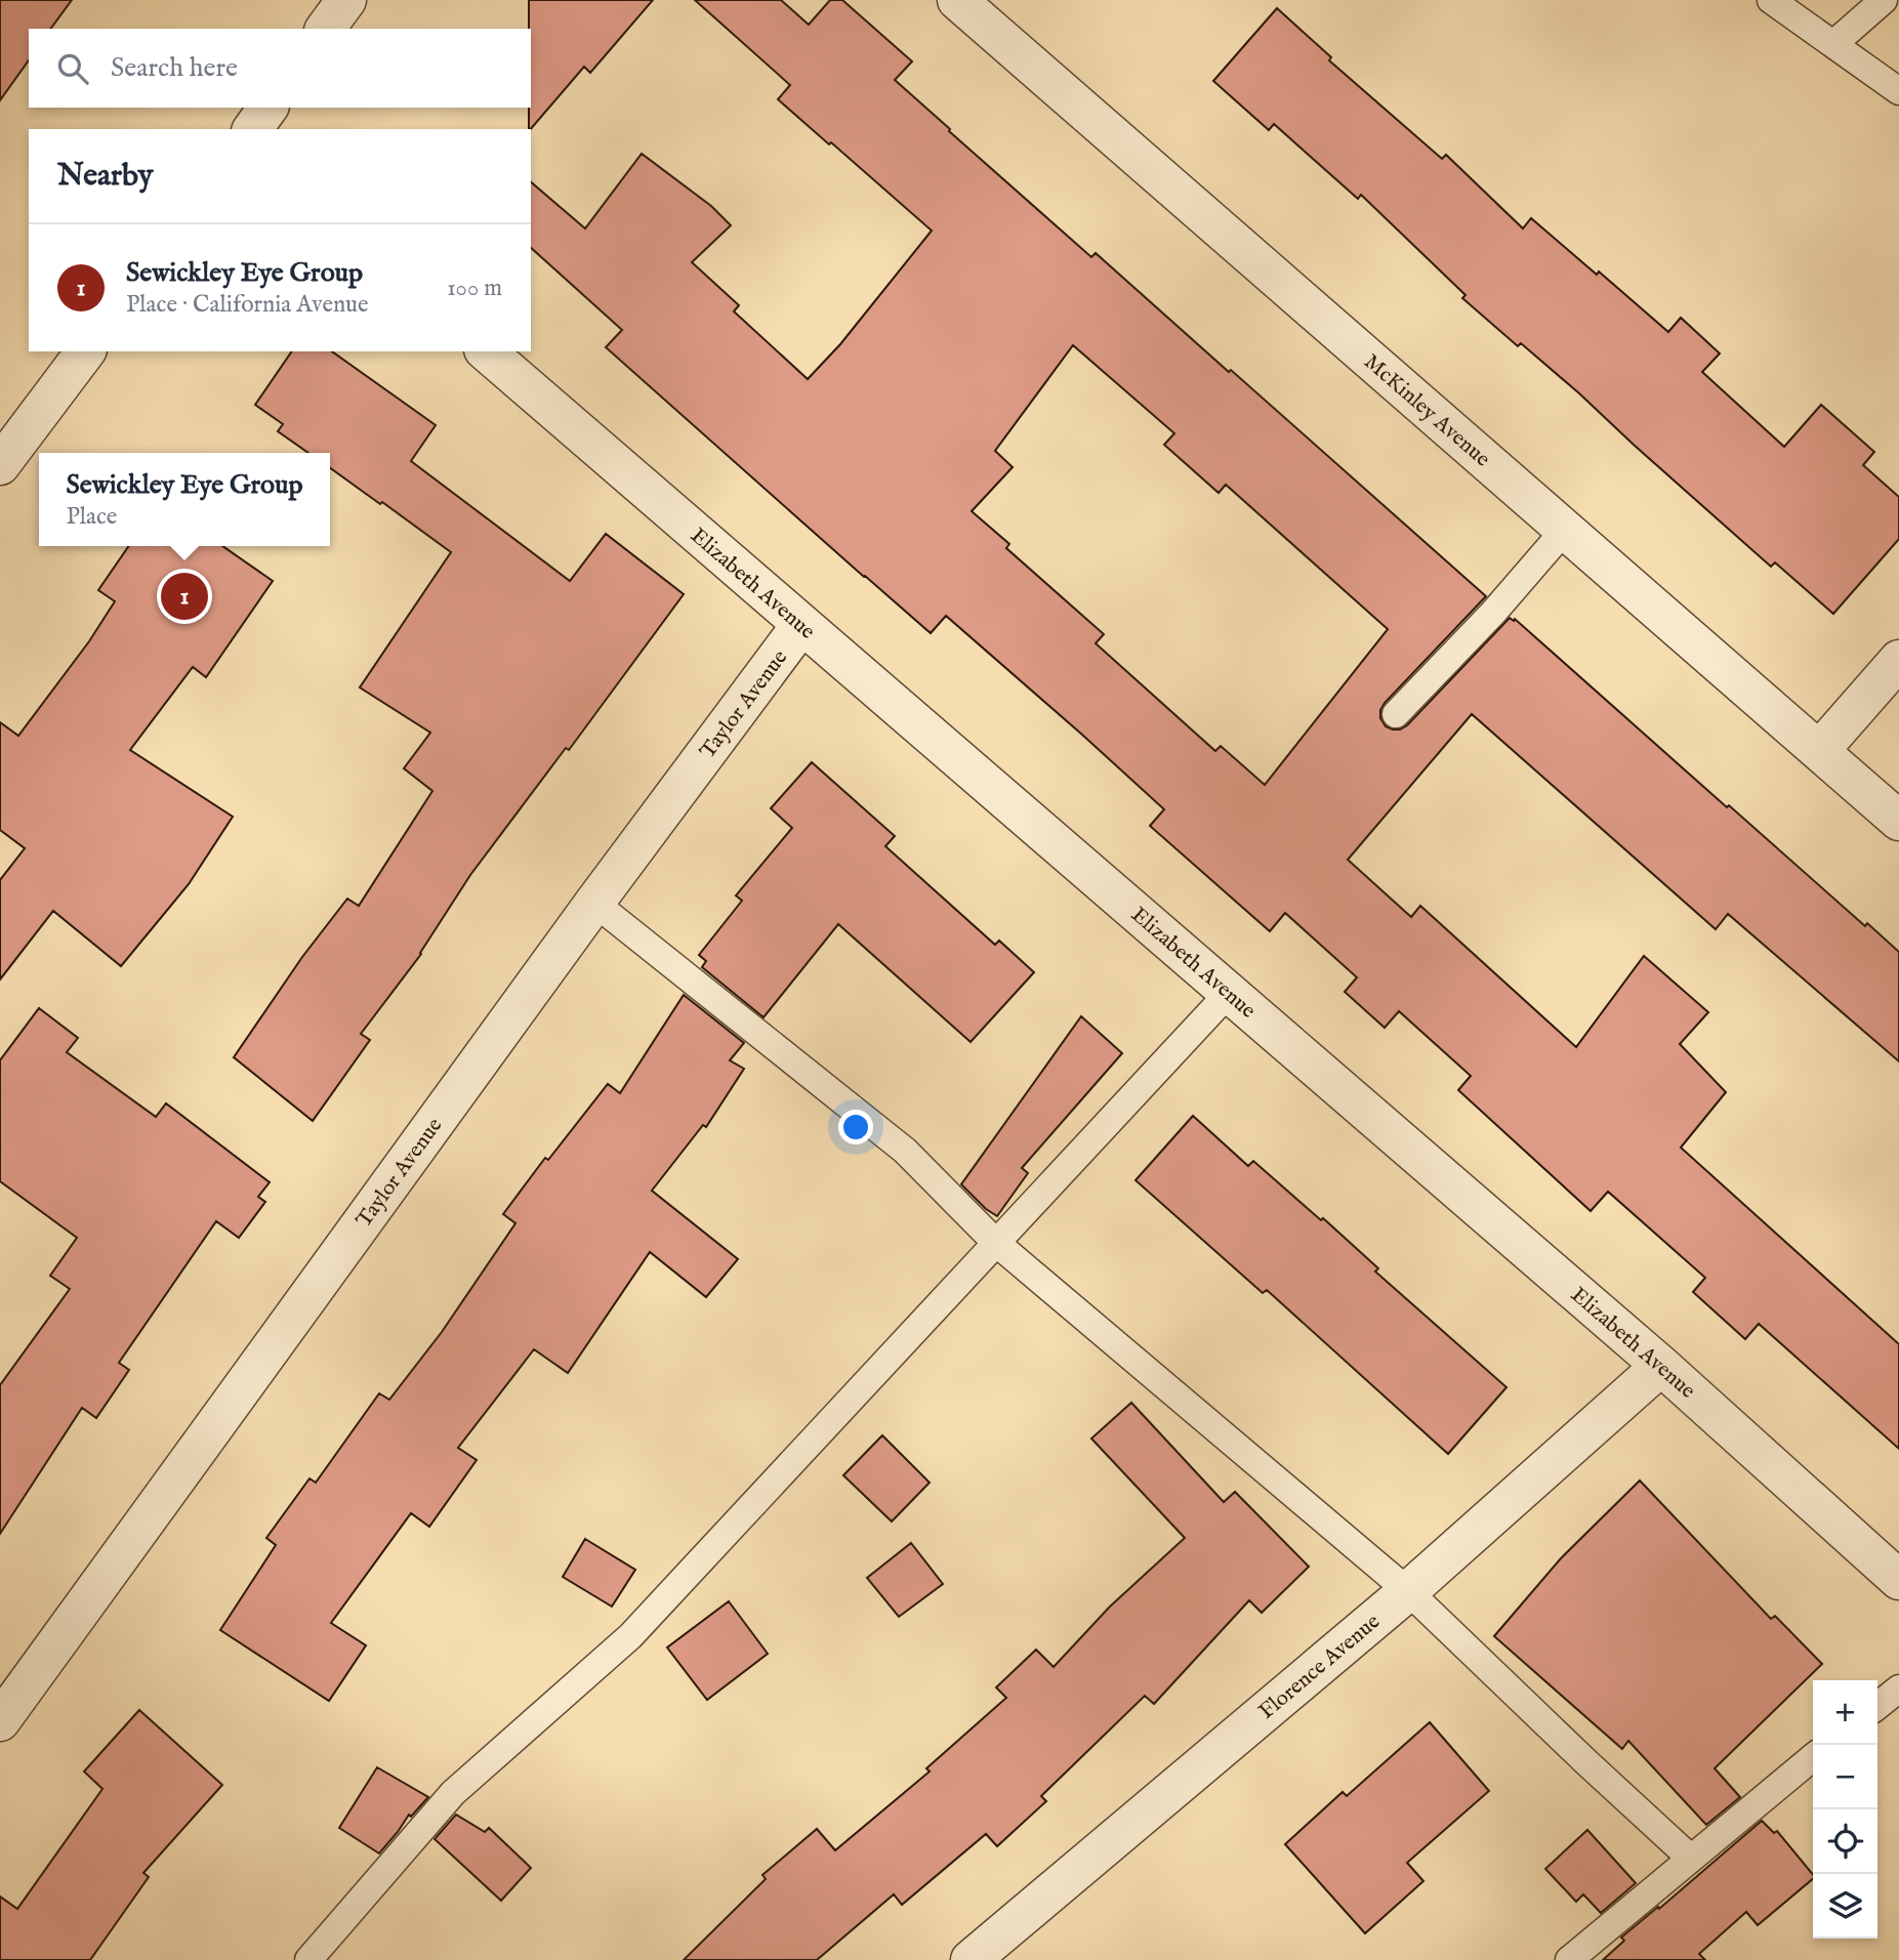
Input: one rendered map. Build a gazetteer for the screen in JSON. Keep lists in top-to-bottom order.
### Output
{
  "streets": {
    "street": [
      "McKinley Avenue",
      "Elizabeth Avenue",
      "Taylor Avenue",
      "Florence Avenue"
    ]
  },
  "crossings": [
    ["Elizabeth Avenue", "Taylor Avenue"],
    ["Elizabeth Avenue", "Florence Avenue"]
  ],
  "page": {
    "search": "Search here",
    "heading": "Nearby",
    "list": [
      {
        "mark": "1",
        "name": "Sewickley Eye Group",
        "note": "Place · California Avenue",
        "value": "100 m"
      }
    ],
    "popup": ["Sewickley Eye Group", "Place"],
    "pins": "1",
    "map_buttons": ["+", "−"]
  }
}
